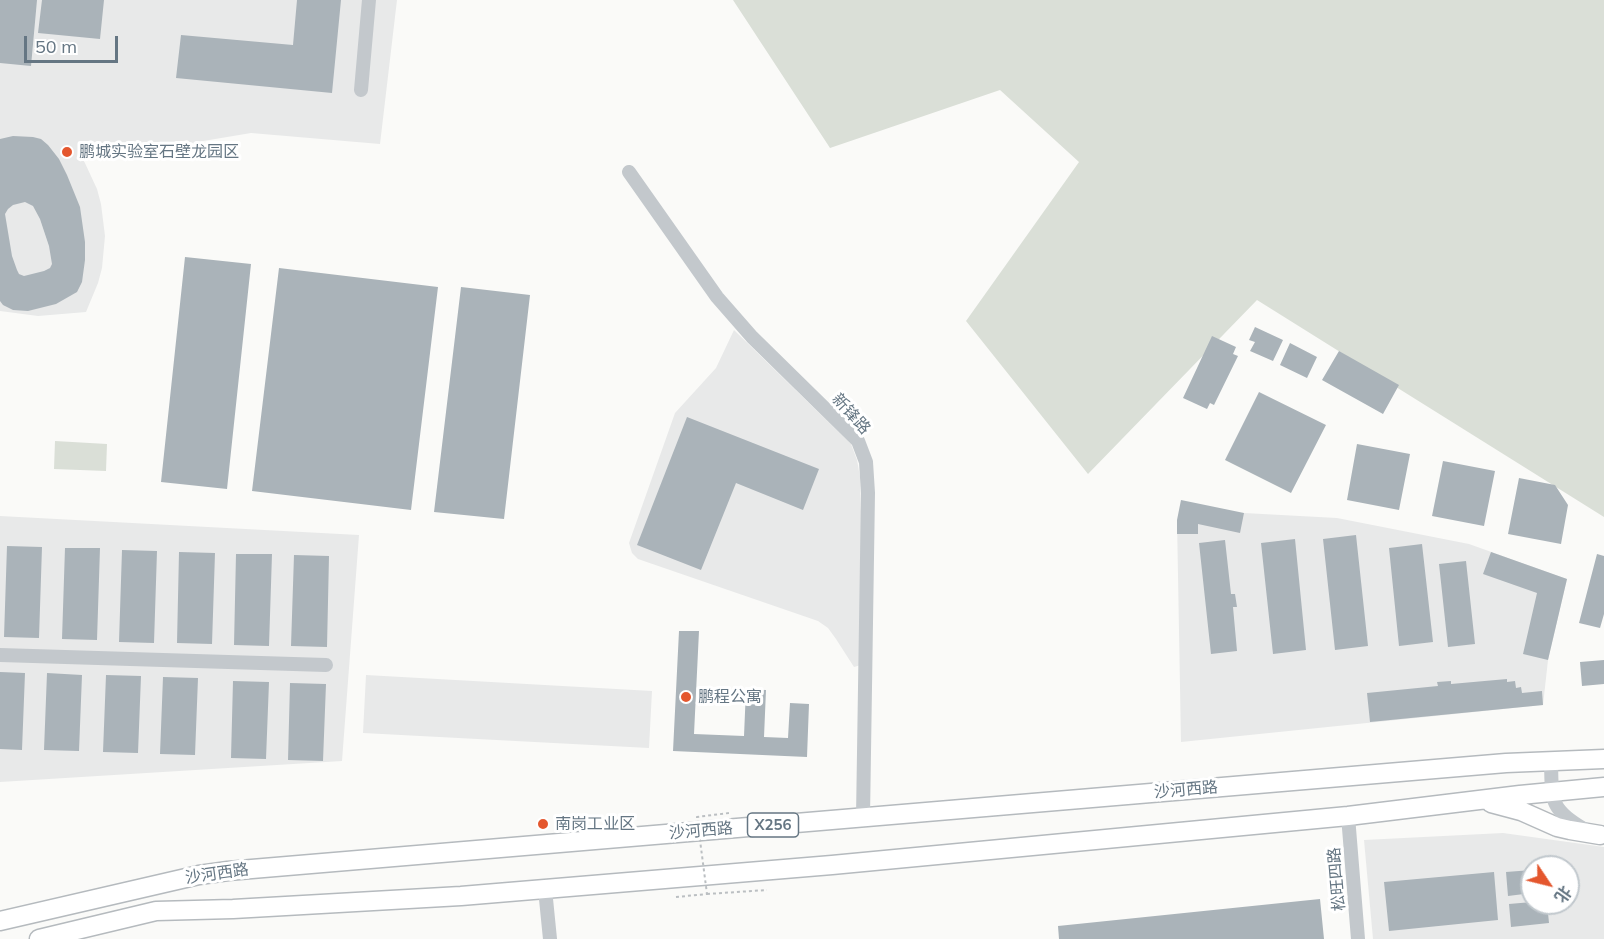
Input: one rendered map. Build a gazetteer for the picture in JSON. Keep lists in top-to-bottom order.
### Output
{
  "streets": {
    "main road": ["沙河西路", "X256"],
    "street": ["新锋路", "松旺四路"]
  },
  "crossings": [
    ["新锋路", "沙河西路"],
    ["沙河西路", "X256"],
    ["沙河西路", "松旺四路"]
  ],
  "places": ["鹏城实验室石壁龙园区", "鹏程公寓", "南岗工业区"],
  "scale_bar": "50 m",
  "north": "bottom right"
}
